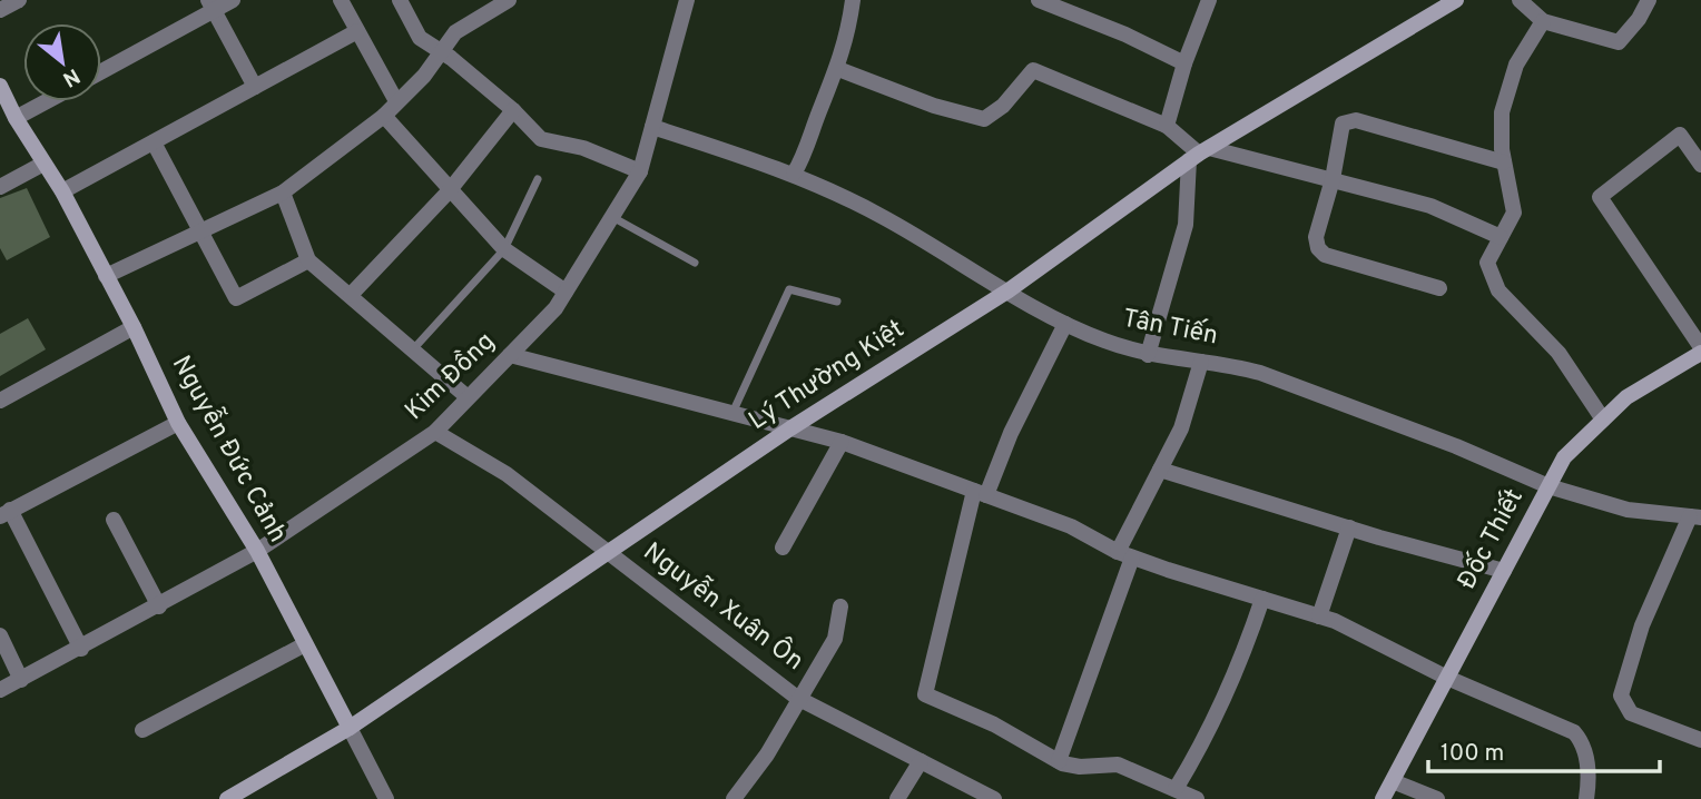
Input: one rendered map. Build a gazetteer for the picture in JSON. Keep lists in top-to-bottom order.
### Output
{
  "streets": {
    "street": [
      "Tân Tiến",
      "Lý Thường Kiệt",
      "Kim Đồng",
      "Nguyễn Đức Cảnh",
      "Đốc Thiết",
      "Nguyễn Xuân Ôn"
    ]
  },
  "crossings": [
    ["Tân Tiến", "Lý Thường Kiệt"],
    ["Tân Tiến", "Kim Đồng"],
    ["Tân Tiến", "Đốc Thiết"],
    ["Lý Thường Kiệt", "Nguyễn Đức Cảnh"],
    ["Lý Thường Kiệt", "Nguyễn Xuân Ôn"],
    ["Kim Đồng", "Nguyễn Đức Cảnh"],
    ["Kim Đồng", "Nguyễn Xuân Ôn"]
  ],
  "scale_bar": "100 m",
  "north": "bottom right"
}
